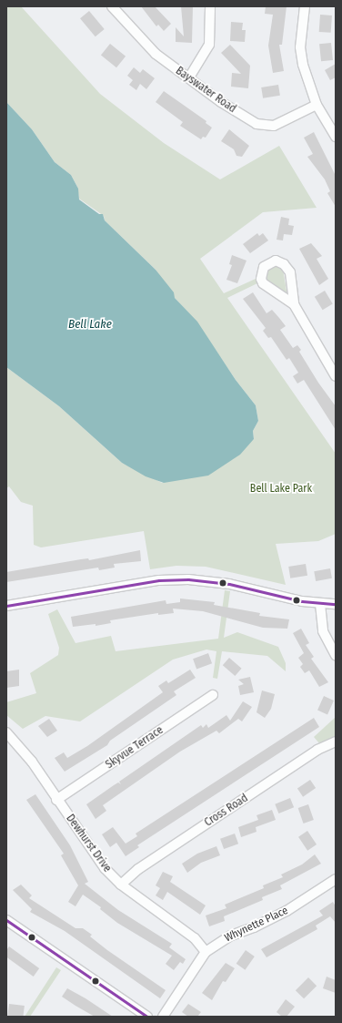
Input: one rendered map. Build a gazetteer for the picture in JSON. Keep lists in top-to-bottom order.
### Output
{
  "streets": {
    "street": [
      "Bayswater Road",
      "Skyvue Terrace",
      "Cross Road",
      "Dewhurst Drive",
      "Whynette Place"
    ]
  },
  "crossings": [
    ["Skyvue Terrace", "Dewhurst Drive"],
    ["Cross Road", "Dewhurst Drive"],
    ["Dewhurst Drive", "Whynette Place"]
  ],
  "water": ["Bell Lake"],
  "parks": ["Bell Lake Park"]
}
